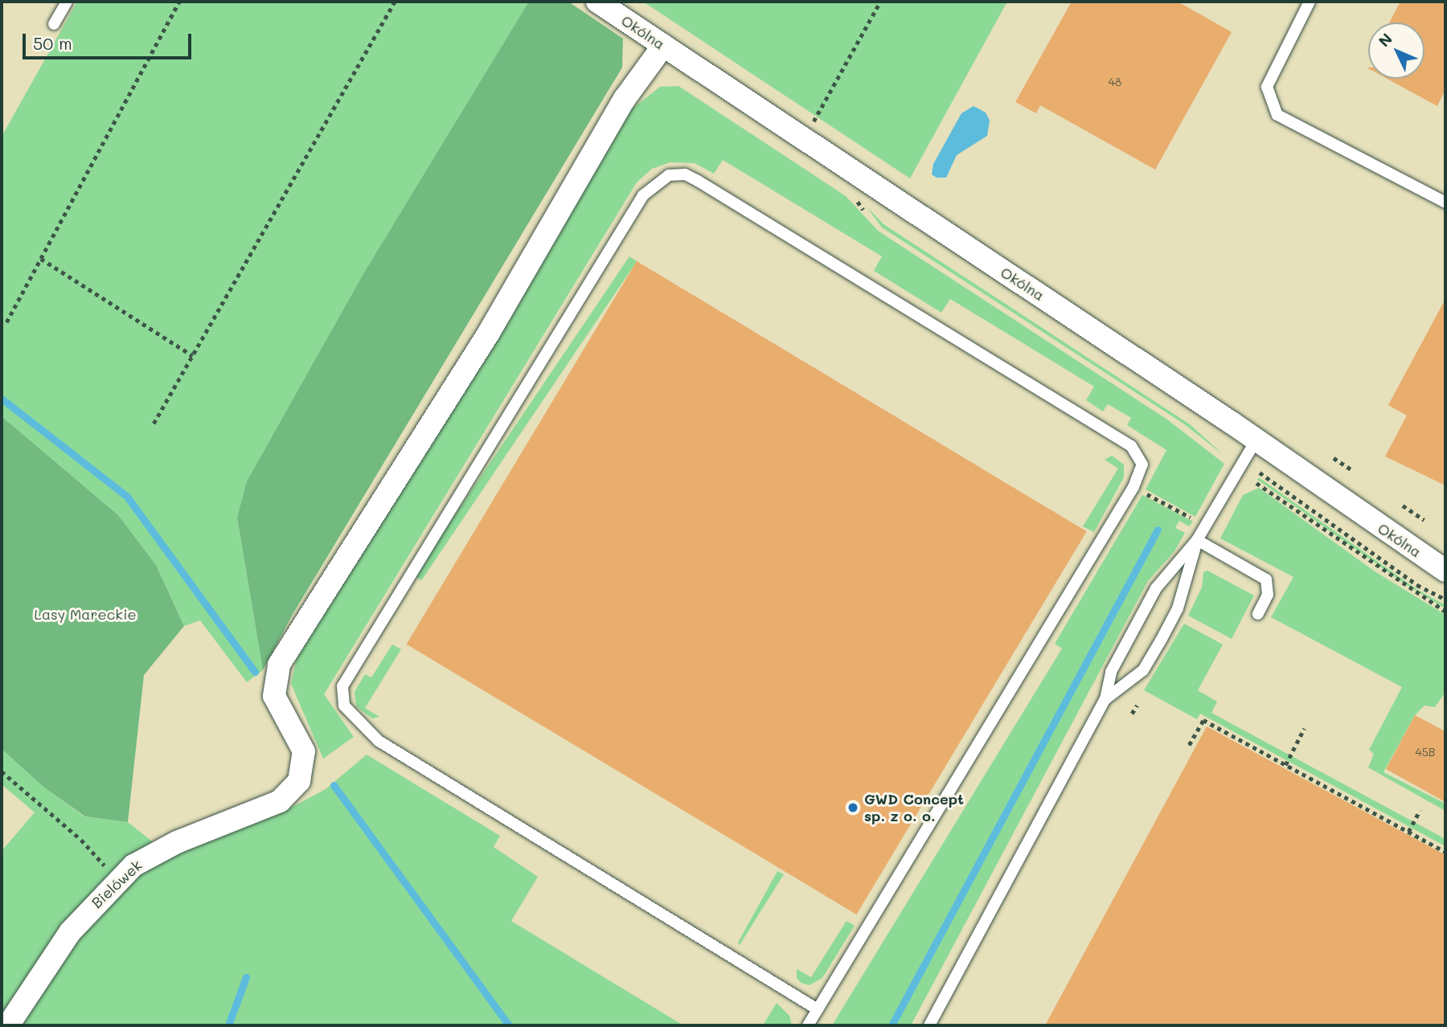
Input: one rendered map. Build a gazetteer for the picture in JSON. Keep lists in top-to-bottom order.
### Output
{
  "streets": {
    "street": ["Okólna", "Bielówek"]
  },
  "crossings": [
    ["Okólna", "Bielówek"]
  ],
  "parks": ["Lasy Mareckie"],
  "places": ["GWD Concept sp. z o. o."],
  "house_numbers": ["48", "45B"],
  "scale_bar": "50 m",
  "north": "top left"
}
